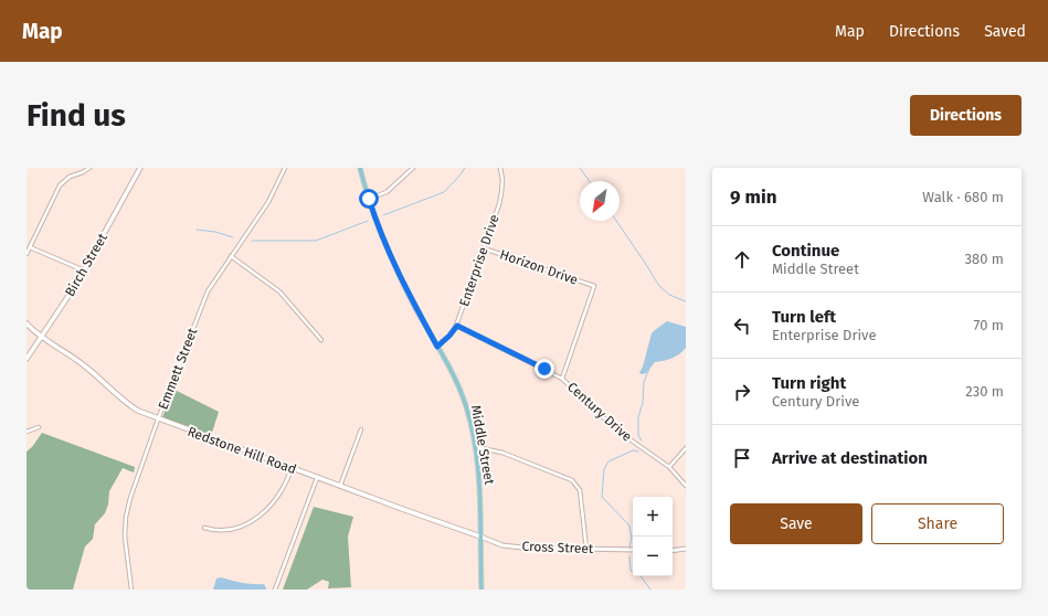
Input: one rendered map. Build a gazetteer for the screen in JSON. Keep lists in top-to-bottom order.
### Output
{
  "streets": {
    "main road": ["Birch Street", "Middle Street", "Redstone Hill Road"],
    "street": [
      "Enterprise Drive",
      "Horizon Drive",
      "Emmett Street",
      "Century Drive",
      "Cross Street"
    ]
  },
  "crossings": [
    ["Enterprise Drive", "Horizon Drive"],
    ["Enterprise Drive", "Century Drive"],
    ["Enterprise Drive", "Middle Street"],
    ["Birch Street", "Redstone Hill Road"],
    ["Horizon Drive", "Century Drive"],
    ["Emmett Street", "Redstone Hill Road"],
    ["Middle Street", "Redstone Hill Road"],
    ["Middle Street", "Cross Street"],
    ["Redstone Hill Road", "Cross Street"]
  ],
  "north": "bottom left",
  "page": {
    "header": "Map",
    "nav": ["Map", "Directions", "Saved"],
    "buttons": [
      "Directions",
      ["Save", "Share"]
    ],
    "title": "Find us",
    "heading": ["9 min", "Walk · 680 m"],
    "list": [
      ["Continue", "Middle Street", "380 m"],
      ["Turn left", "Enterprise Drive", "70 m"],
      ["Turn right", "Century Drive", "230 m"],
      "Arrive at destination"
    ],
    "map_buttons": ["+", "−"]
  }
}
